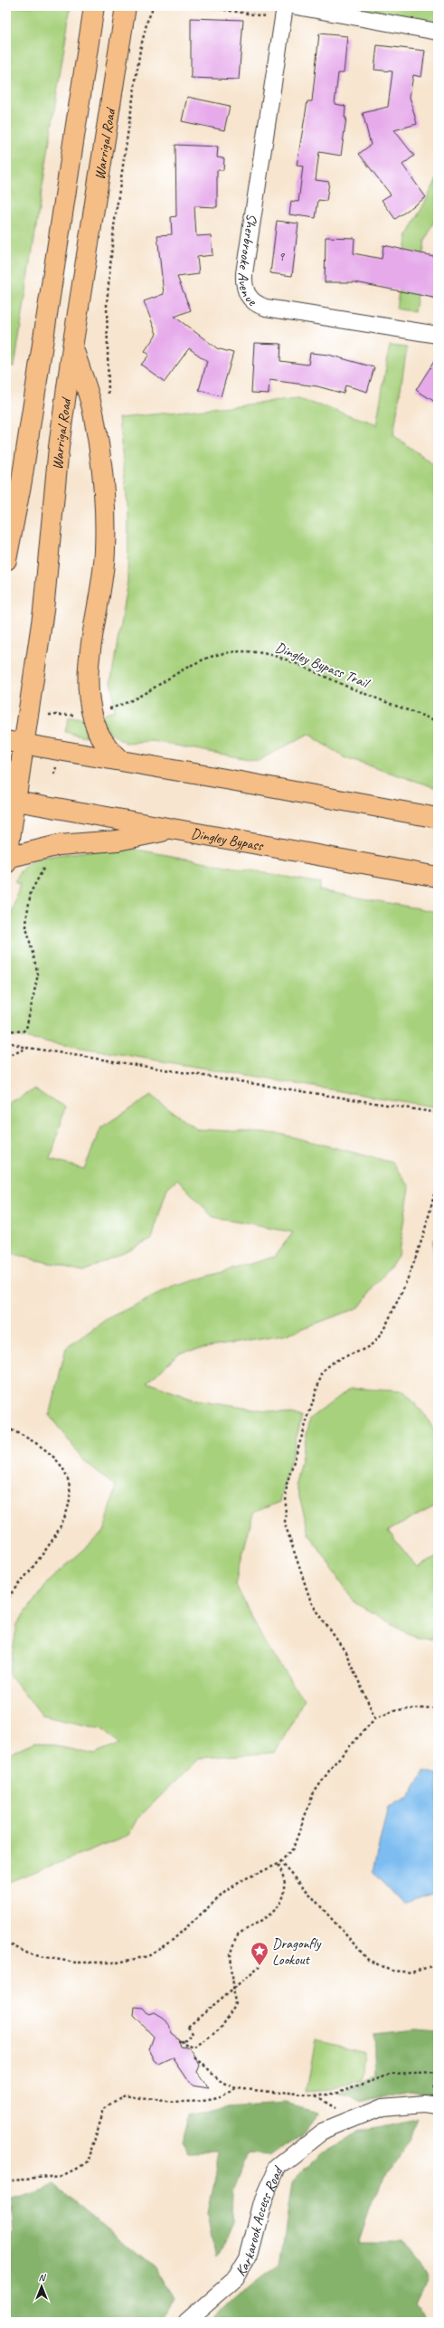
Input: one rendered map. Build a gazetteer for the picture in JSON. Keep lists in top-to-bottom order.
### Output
{
  "streets": {
    "highway": ["Warrigal Road", "Dingley Bypass"],
    "street": ["Sherbrooke Avenue", "Karkarook Access Road"],
    "path": ["Dingley Bypass Trail"]
  },
  "crossings": [
    ["Warrigal Road", "Dingley Bypass"]
  ],
  "places": {
    "place": ["Dragonfly Lookout"]
  },
  "house_numbers": ["9"],
  "north": "top"
}
